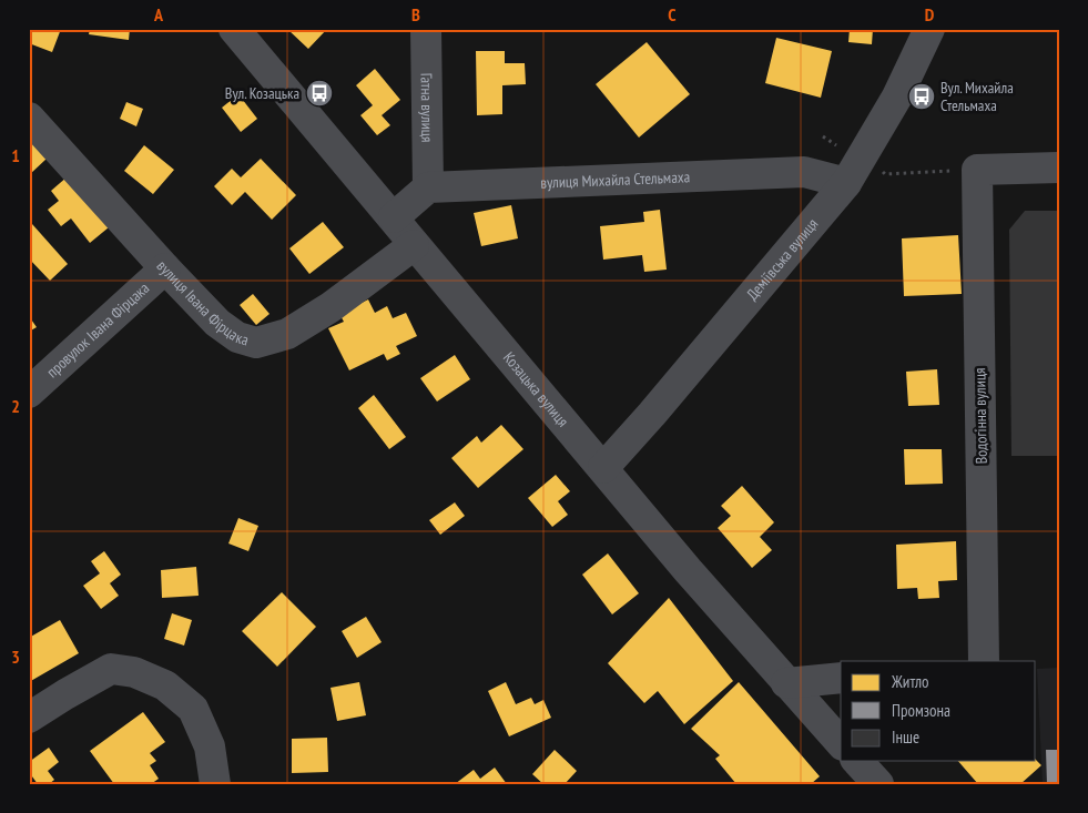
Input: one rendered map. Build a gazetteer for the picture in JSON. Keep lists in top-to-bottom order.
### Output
{
  "streets": {
    "street": [
      "Гатна вулиця",
      "вулиця Михайла Стельмаха",
      "Деміївська вулиця",
      "вулиця Івана Фірцака",
      "провулок Івана Фірцака",
      "Козацька вулиця",
      "Водогінна вулиця"
    ]
  },
  "crossings": [
    ["Гатна вулиця", "вулиця Михайла Стельмаха"],
    ["вулиця Михайла Стельмаха", "Деміївська вулиця"],
    ["Деміївська вулиця", "Козацька вулиця"],
    ["вулиця Івана Фірцака", "провулок Івана Фірцака"],
    ["вулиця Івана Фірцака", "Козацька вулиця"]
  ],
  "places": {
    "bus stop": ["Вул. Козацька", "Вул. Михайла Стельмаха"]
  },
  "legend": ["Житло", "Промзона", "Інше"],
  "grid": {
    "columns": [
      "A",
      "B",
      "C",
      "D"
    ],
    "rows": ["1", "2", "3"]
  }
}
